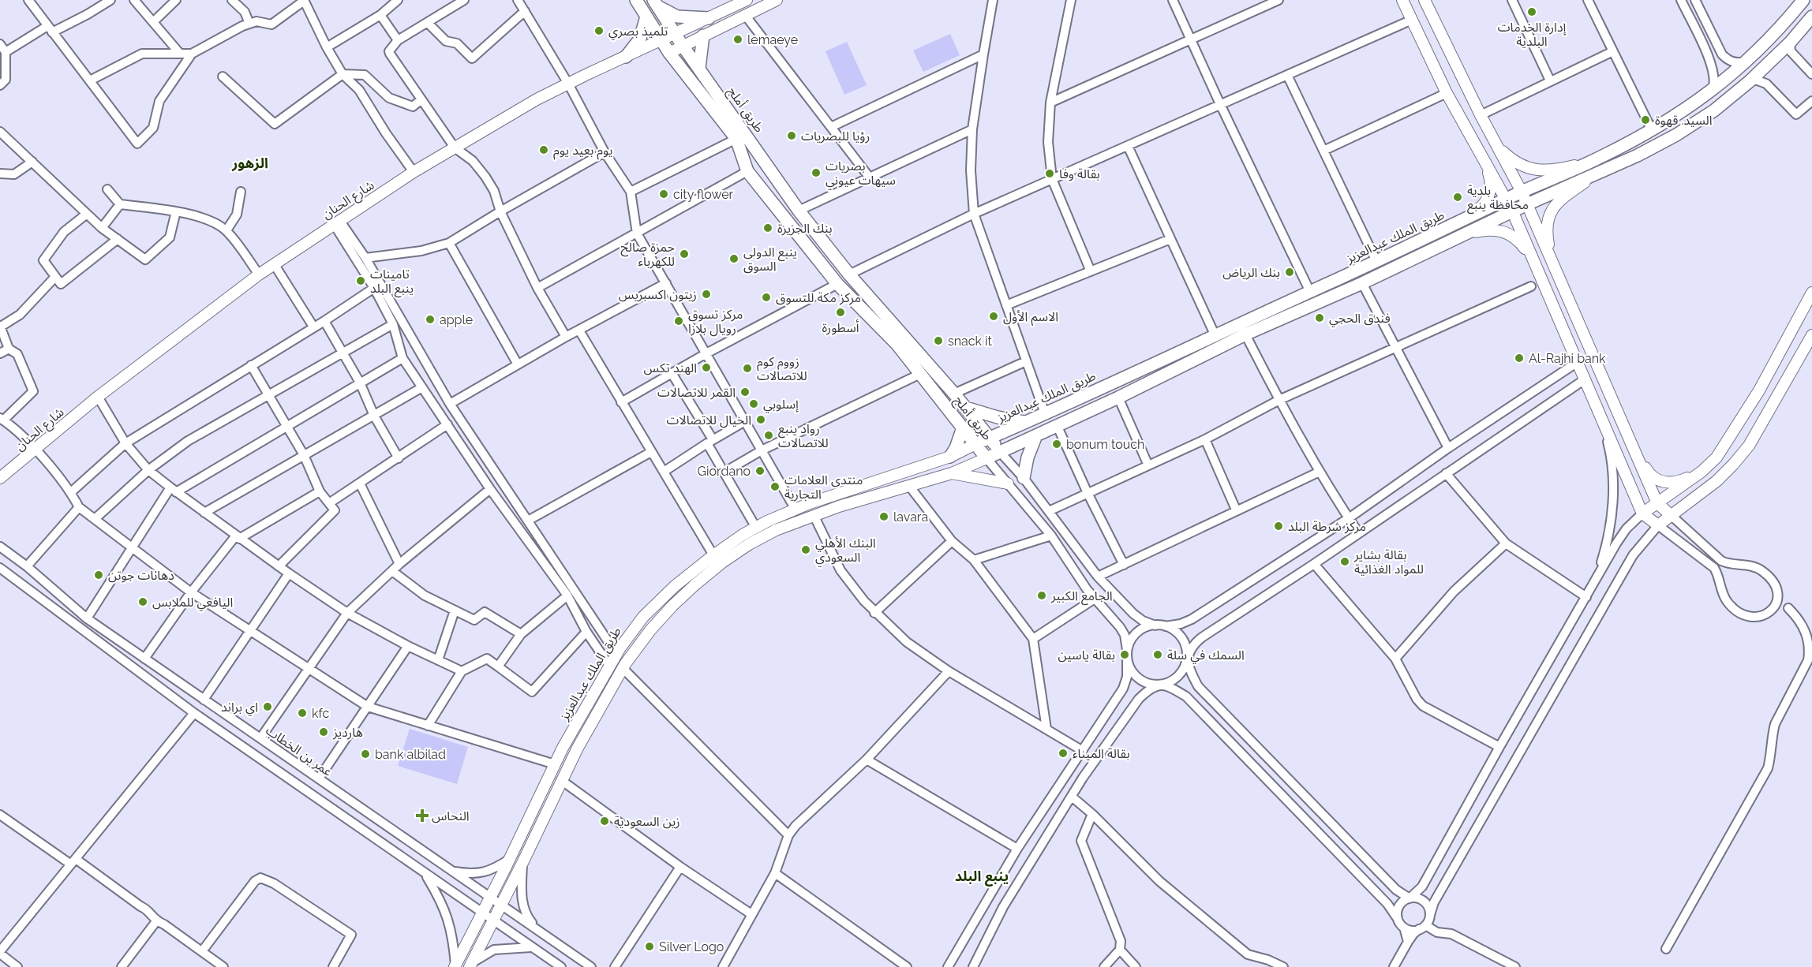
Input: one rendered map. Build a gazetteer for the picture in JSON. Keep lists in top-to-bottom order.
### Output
{
  "streets": {
    "highway": ["طريق أملج", "طريق الملك عبدالعزيز"],
    "main road": ["شارع الحنان"],
    "street": ["عمر بن الخطاب"]
  },
  "crossings": [
    ["طريق أملج", "شارع الحنان"],
    ["طريق أملج", "طريق الملك عبدالعزيز"],
    ["طريق الملك عبدالعزيز", "عمر بن الخطاب"]
  ],
  "districts": ["الزهور", "ينبع البلد"],
  "places": {
    "other": [
      "إدارة الخدمات البلدية",
      "تلميذ بصري",
      "lemaeye",
      "السيد. قهوة",
      "رؤيا للبصريات",
      "يوم بعيد يوم",
      "بصريات سيهات عيوني",
      "بقالة وفا",
      "city flower",
      "بلدية محافظة ينبع",
      "بنك الجزيرة",
      "حمزة صالح للكهرباء",
      "ينبع الدولى السوق",
      "بنك الرياض",
      "تامينات ينبع البلد",
      "زيتون اكسبريس",
      "مركز مكة للتسوق",
      "أسطورة",
      "الاسم الأول",
      "فندق الحجي",
      "apple",
      "مركز تسوق رويال بلازا",
      "snack it",
      "Al-Rajhi bank",
      "الهند تكس",
      "زووم كوم للاتصالات",
      "القمر للاتصالات",
      "إسلوبي",
      "الخيال للاتصالات",
      "رواد ينبع للاتصالات",
      "bonum touch",
      "Giordano",
      "منتدى العلامات التجارية",
      "lavara",
      "مركز شرطة البلد",
      "البنك الأهلي السعودي",
      "بقالة بشاير للمواد الغذائية",
      "دهانات جوتن",
      "الجامع الكبير",
      "اليافعي للملابس",
      "بقالة ياسين",
      "السمك في سلة",
      "اي براند",
      "kfc",
      "هارديز",
      "بقالة الميناء",
      "bank albilad",
      "زين السعودية",
      "Silver Logo"
    ],
    "health": ["النحاس"]
  }
}
